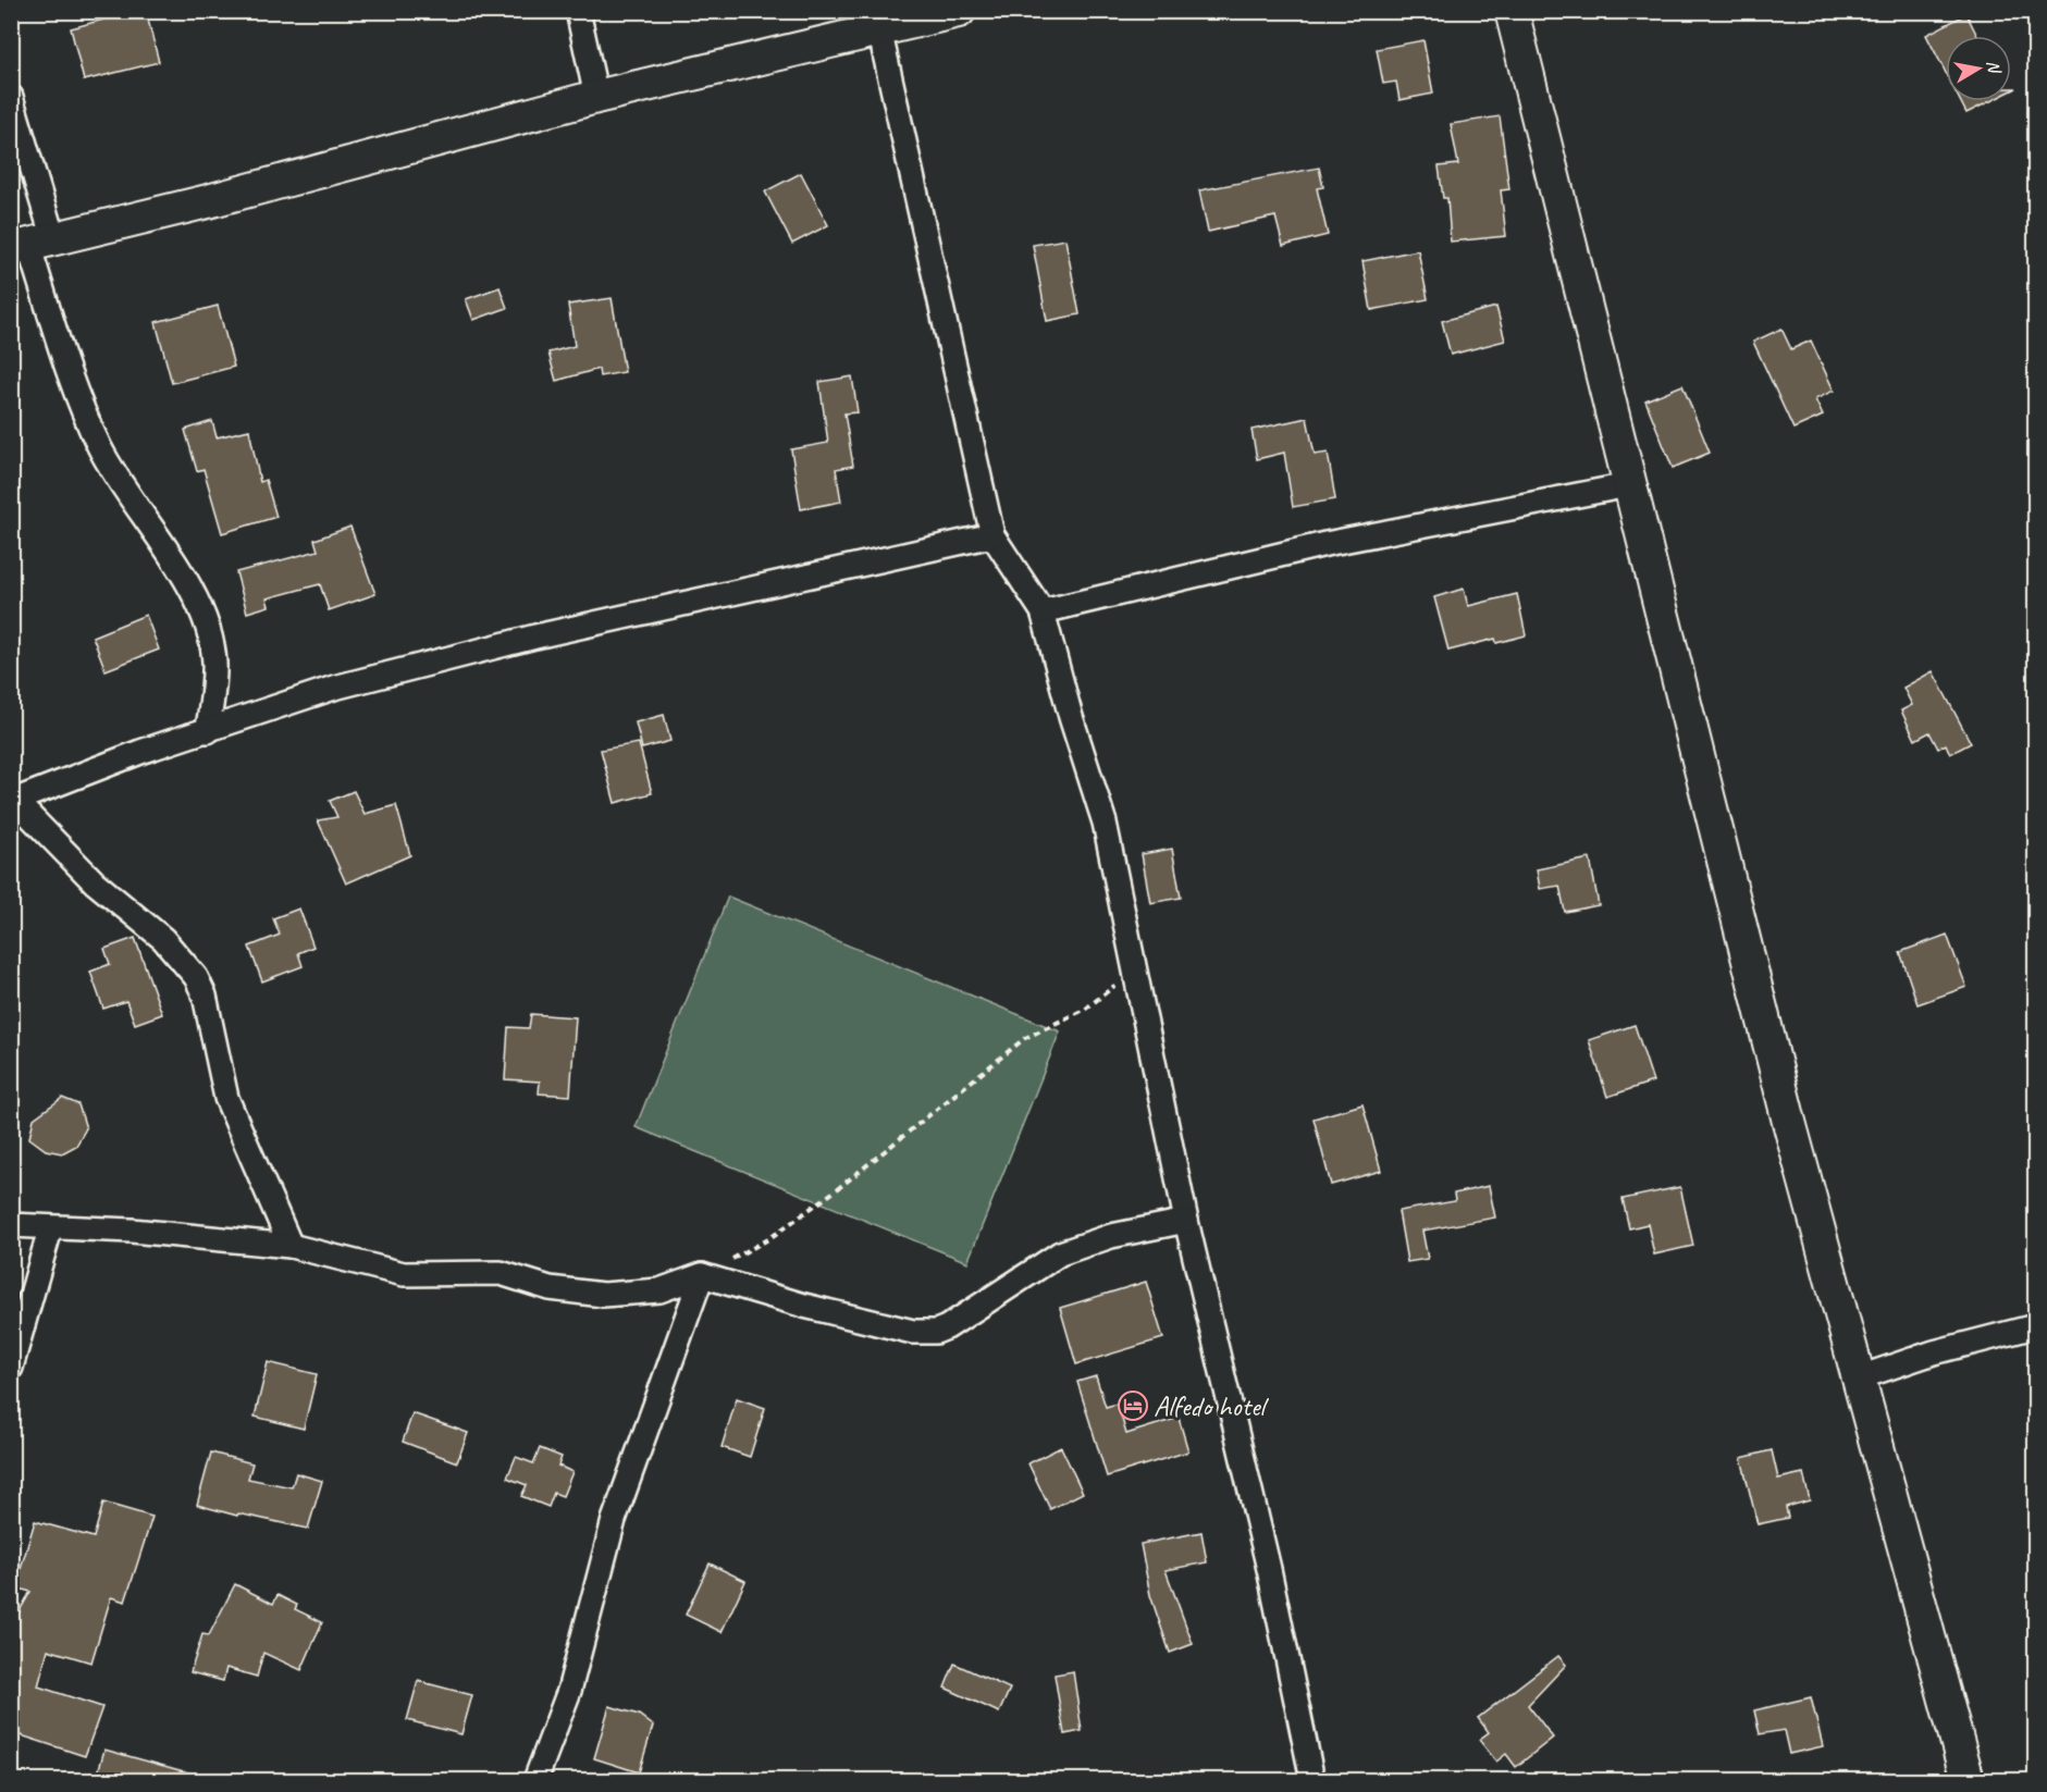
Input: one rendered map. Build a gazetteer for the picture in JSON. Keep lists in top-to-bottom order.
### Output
{
  "places": {
    "hotel": ["Alfedo hotel"]
  },
  "north": "right"
}
